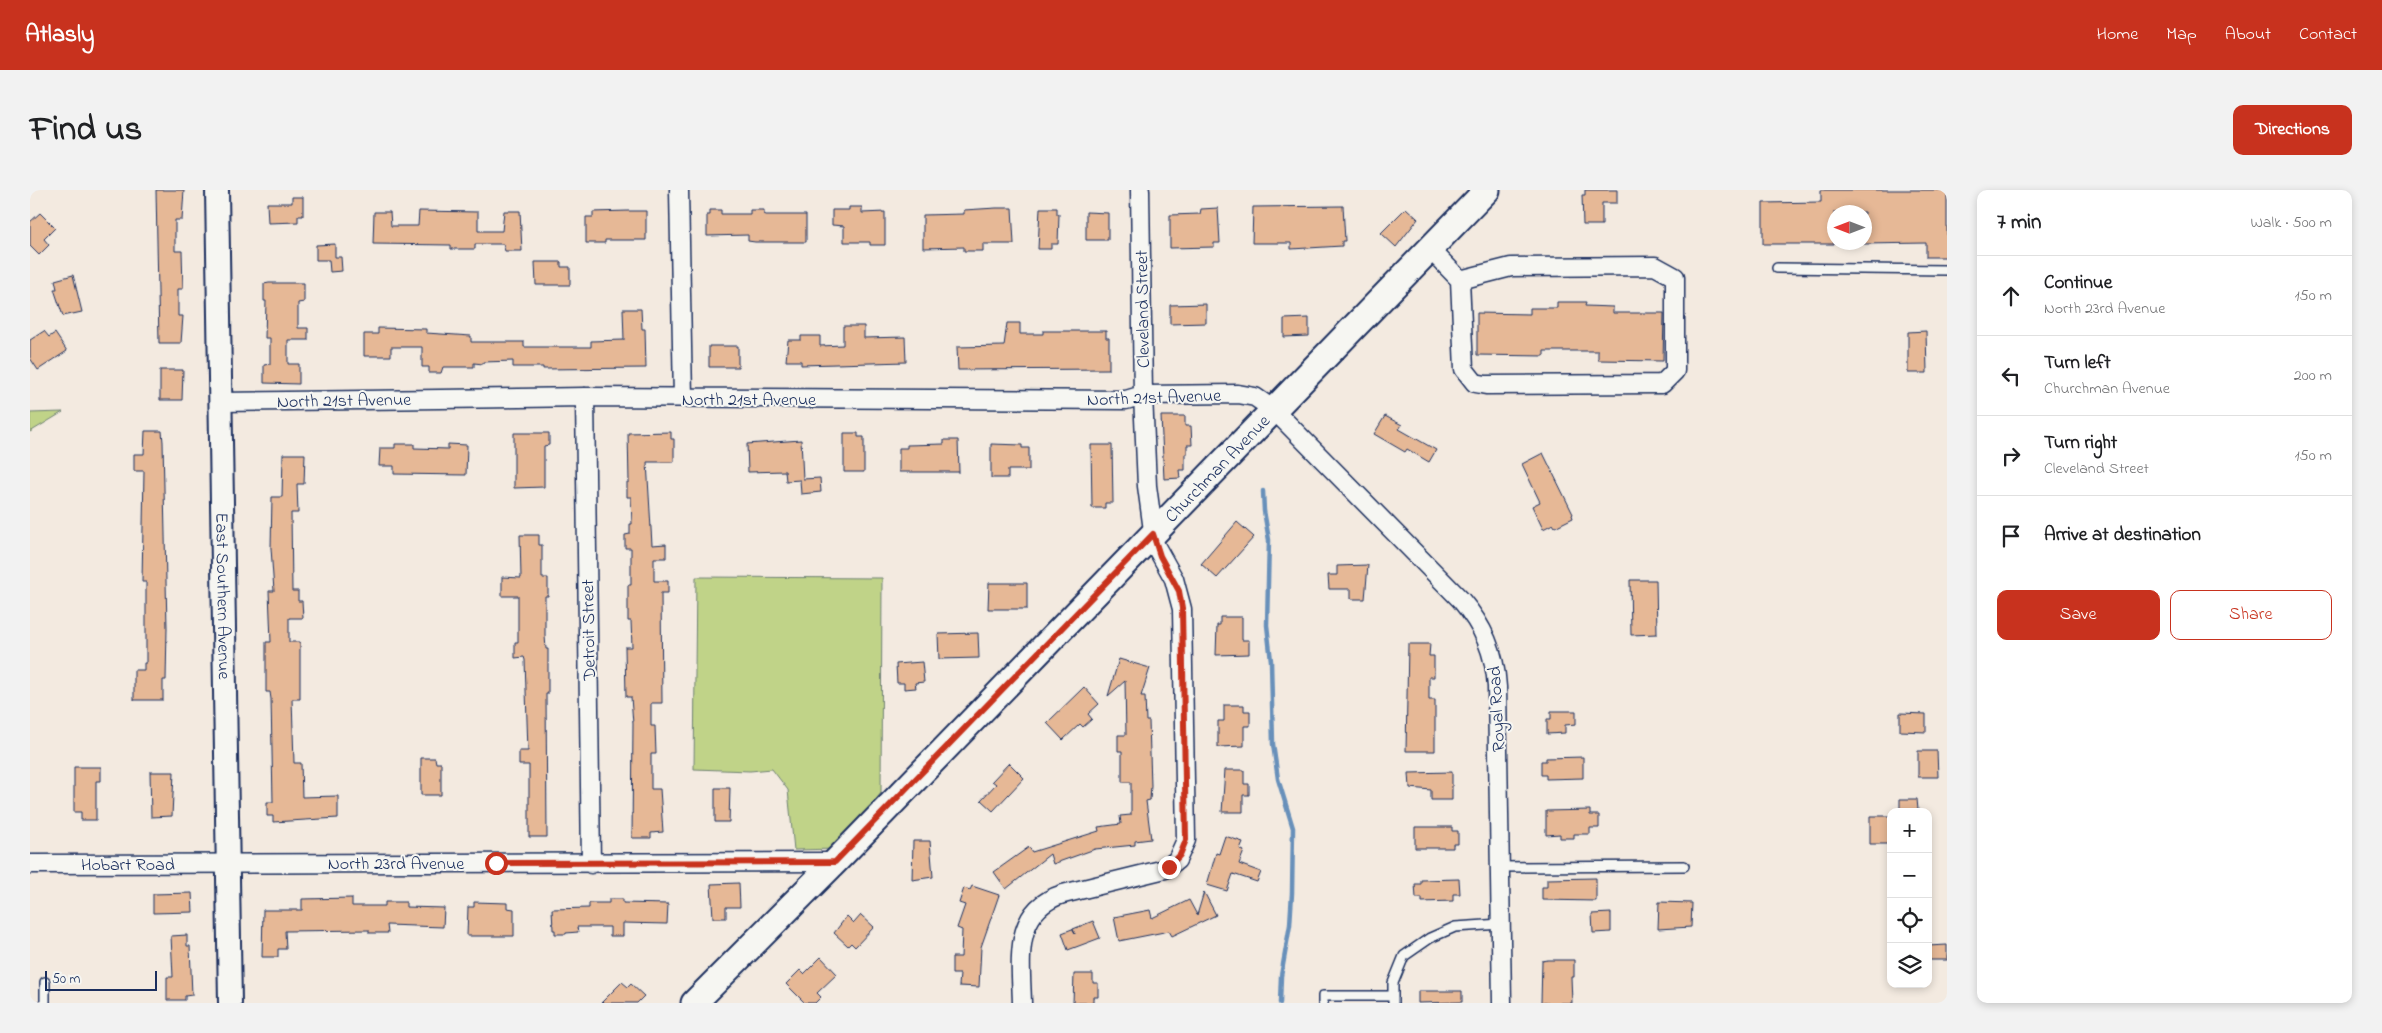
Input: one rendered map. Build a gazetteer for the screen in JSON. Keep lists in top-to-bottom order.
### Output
{
  "streets": {
    "main road": ["Churchman Avenue"],
    "street": [
      "Cleveland Street",
      "North 21st Avenue",
      "East Southern Avenue",
      "Detroit Street",
      "Royal Road",
      "North 23rd Avenue",
      "Hobart Road"
    ]
  },
  "crossings": [
    ["Cleveland Street", "North 21st Avenue"],
    ["Cleveland Street", "Churchman Avenue"],
    ["North 21st Avenue", "Churchman Avenue"],
    ["North 21st Avenue", "East Southern Avenue"],
    ["North 21st Avenue", "Detroit Street"],
    ["North 21st Avenue", "Royal Road"],
    ["Churchman Avenue", "Royal Road"],
    ["Churchman Avenue", "North 23rd Avenue"],
    ["East Southern Avenue", "North 23rd Avenue"],
    ["East Southern Avenue", "Hobart Road"],
    ["Detroit Street", "North 23rd Avenue"],
    ["North 23rd Avenue", "Hobart Road"]
  ],
  "scale_bar": "50 m",
  "north": "left",
  "page": {
    "header": "Atlasly",
    "nav": [
      "Home",
      "Map",
      "About",
      "Contact"
    ],
    "title": "Find us",
    "buttons": [
      "Directions",
      ["Save", "Share"]
    ],
    "heading": ["7 min", "Walk · 500 m"],
    "list": [
      ["Continue", "North 23rd Avenue", "150 m"],
      ["Turn left", "Churchman Avenue", "200 m"],
      ["Turn right", "Cleveland Street", "150 m"],
      "Arrive at destination"
    ],
    "map_buttons": ["+", "−"],
    "scale": "50 m"
  }
}
